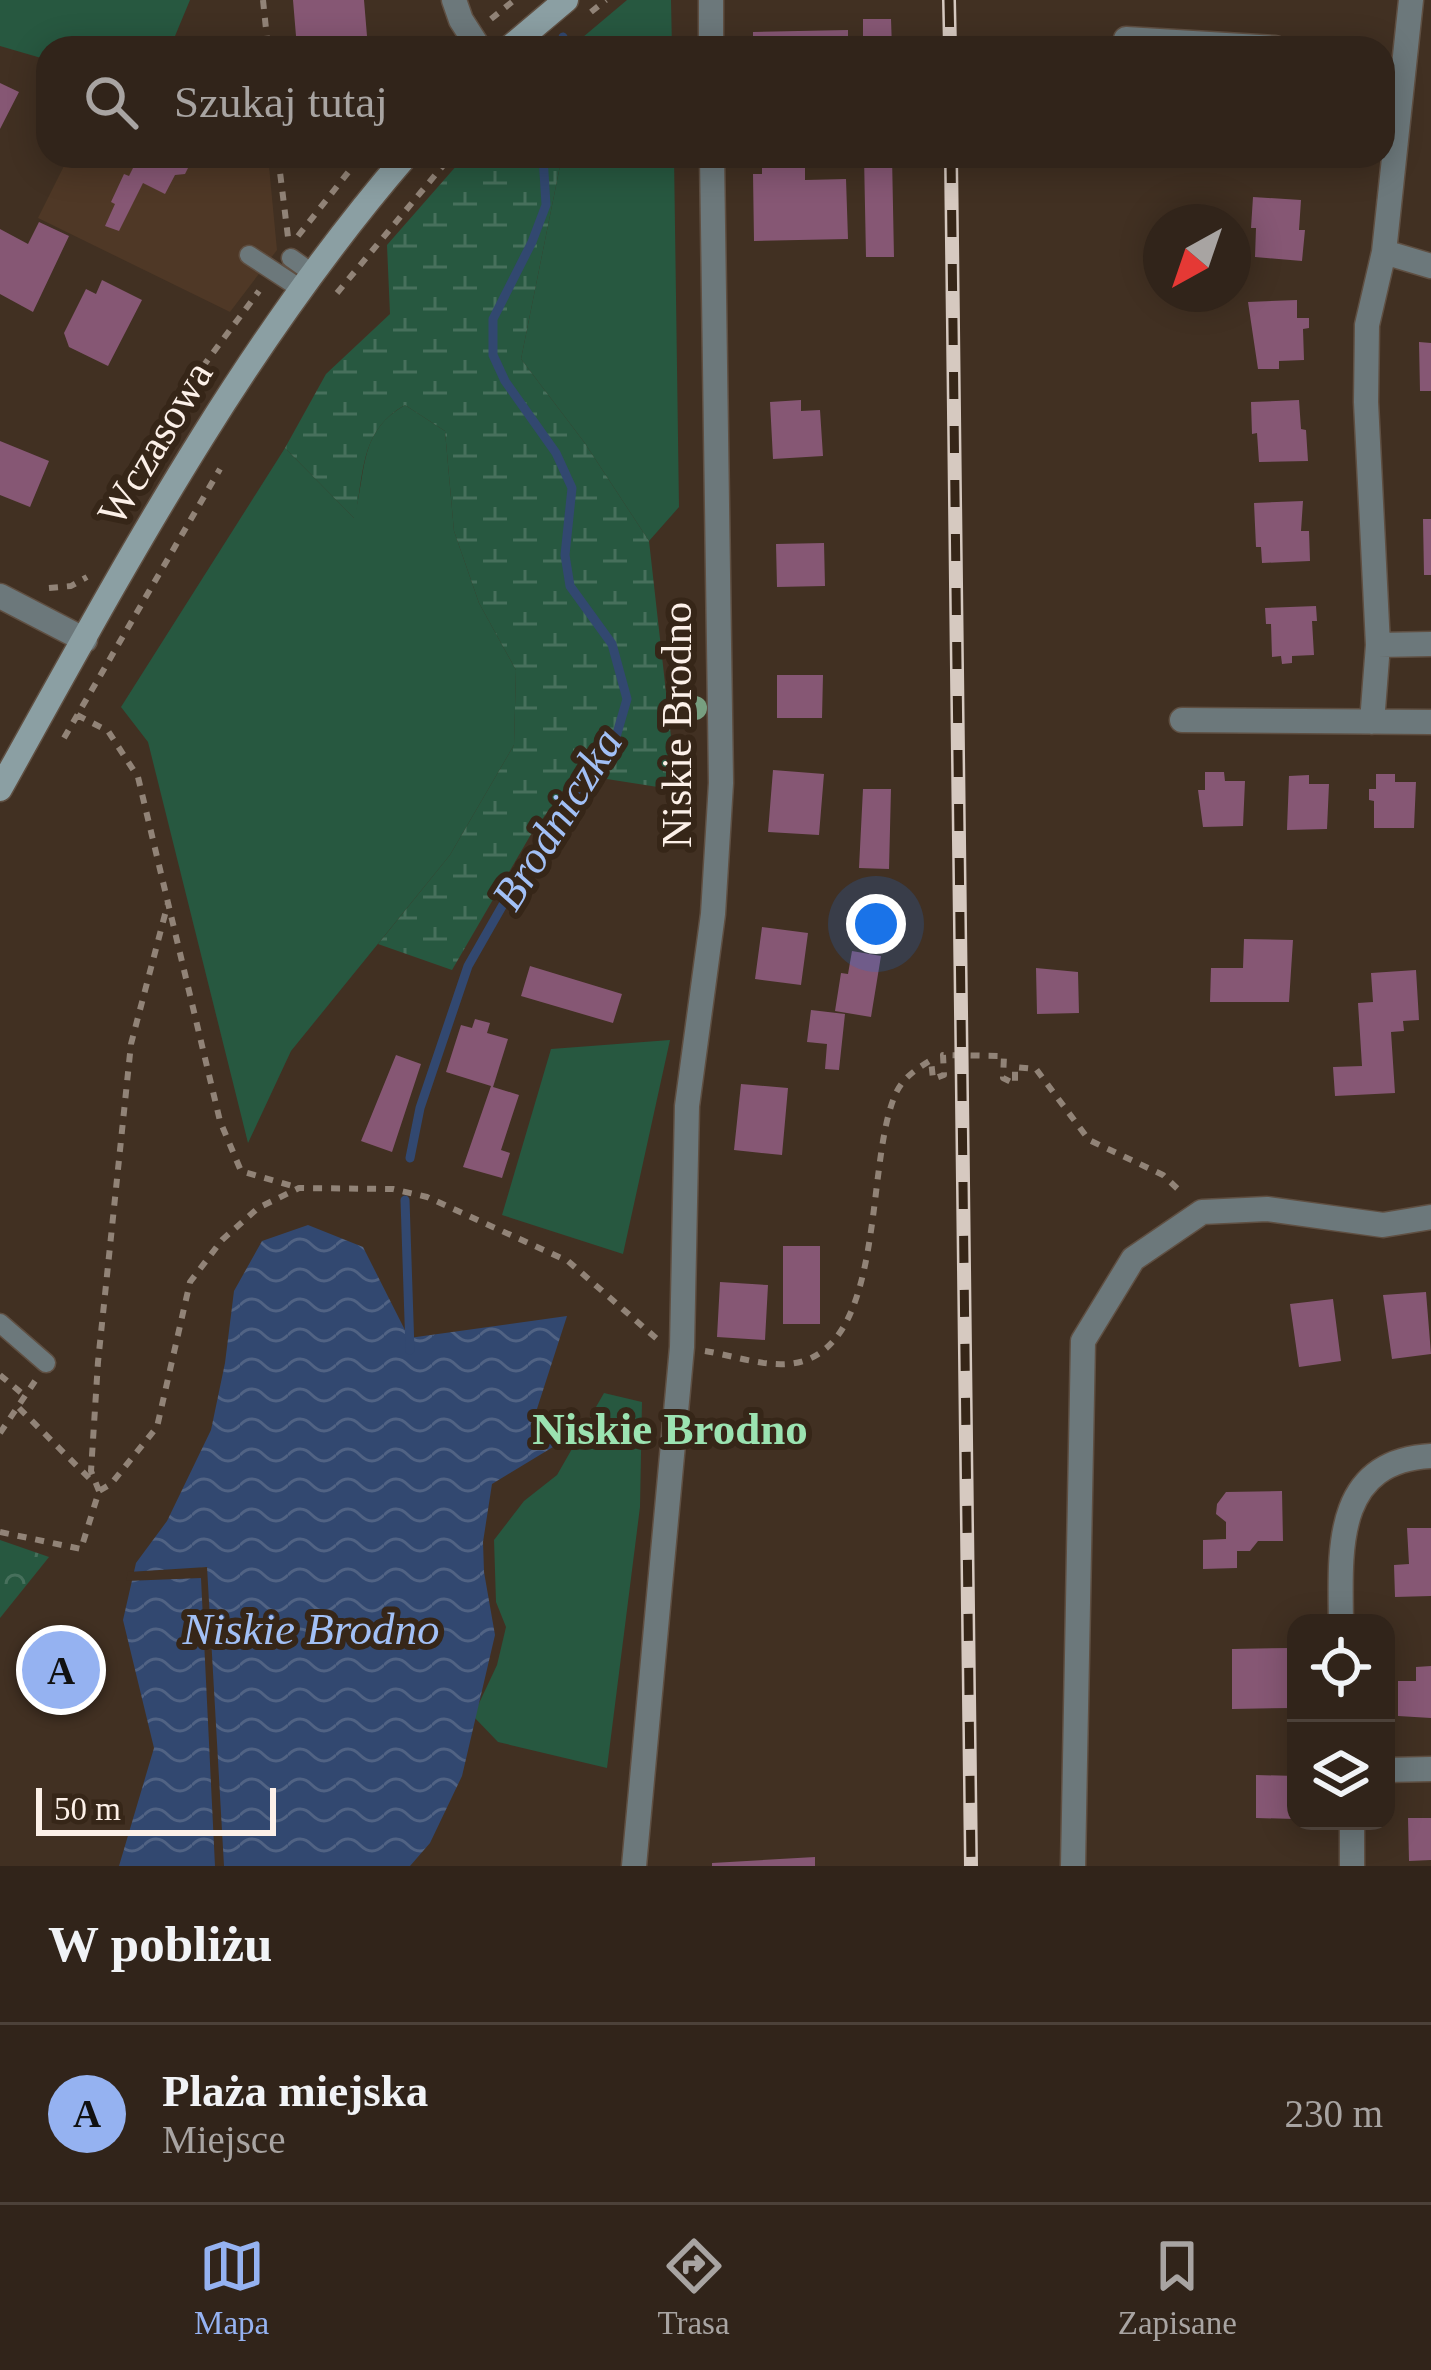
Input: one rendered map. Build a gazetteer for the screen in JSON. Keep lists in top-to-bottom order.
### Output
{
  "streets": {
    "street": ["Wczasowa", "Niskie Brodno"]
  },
  "districts": ["Niskie Brodno"],
  "water": ["Brodniczka", "Niskie Brodno"],
  "scale_bar": "50 m",
  "north": "bottom left",
  "page": {
    "search": "Szukaj tutaj",
    "pins": "A",
    "scale": "50 m",
    "heading": "W pobliżu",
    "list": [
      {
        "mark": "A",
        "name": "Plaża miejska",
        "note": "Miejsce",
        "value": "230 m"
      }
    ],
    "nav": ["Mapa", "Trasa", "Zapisane"]
  }
}
